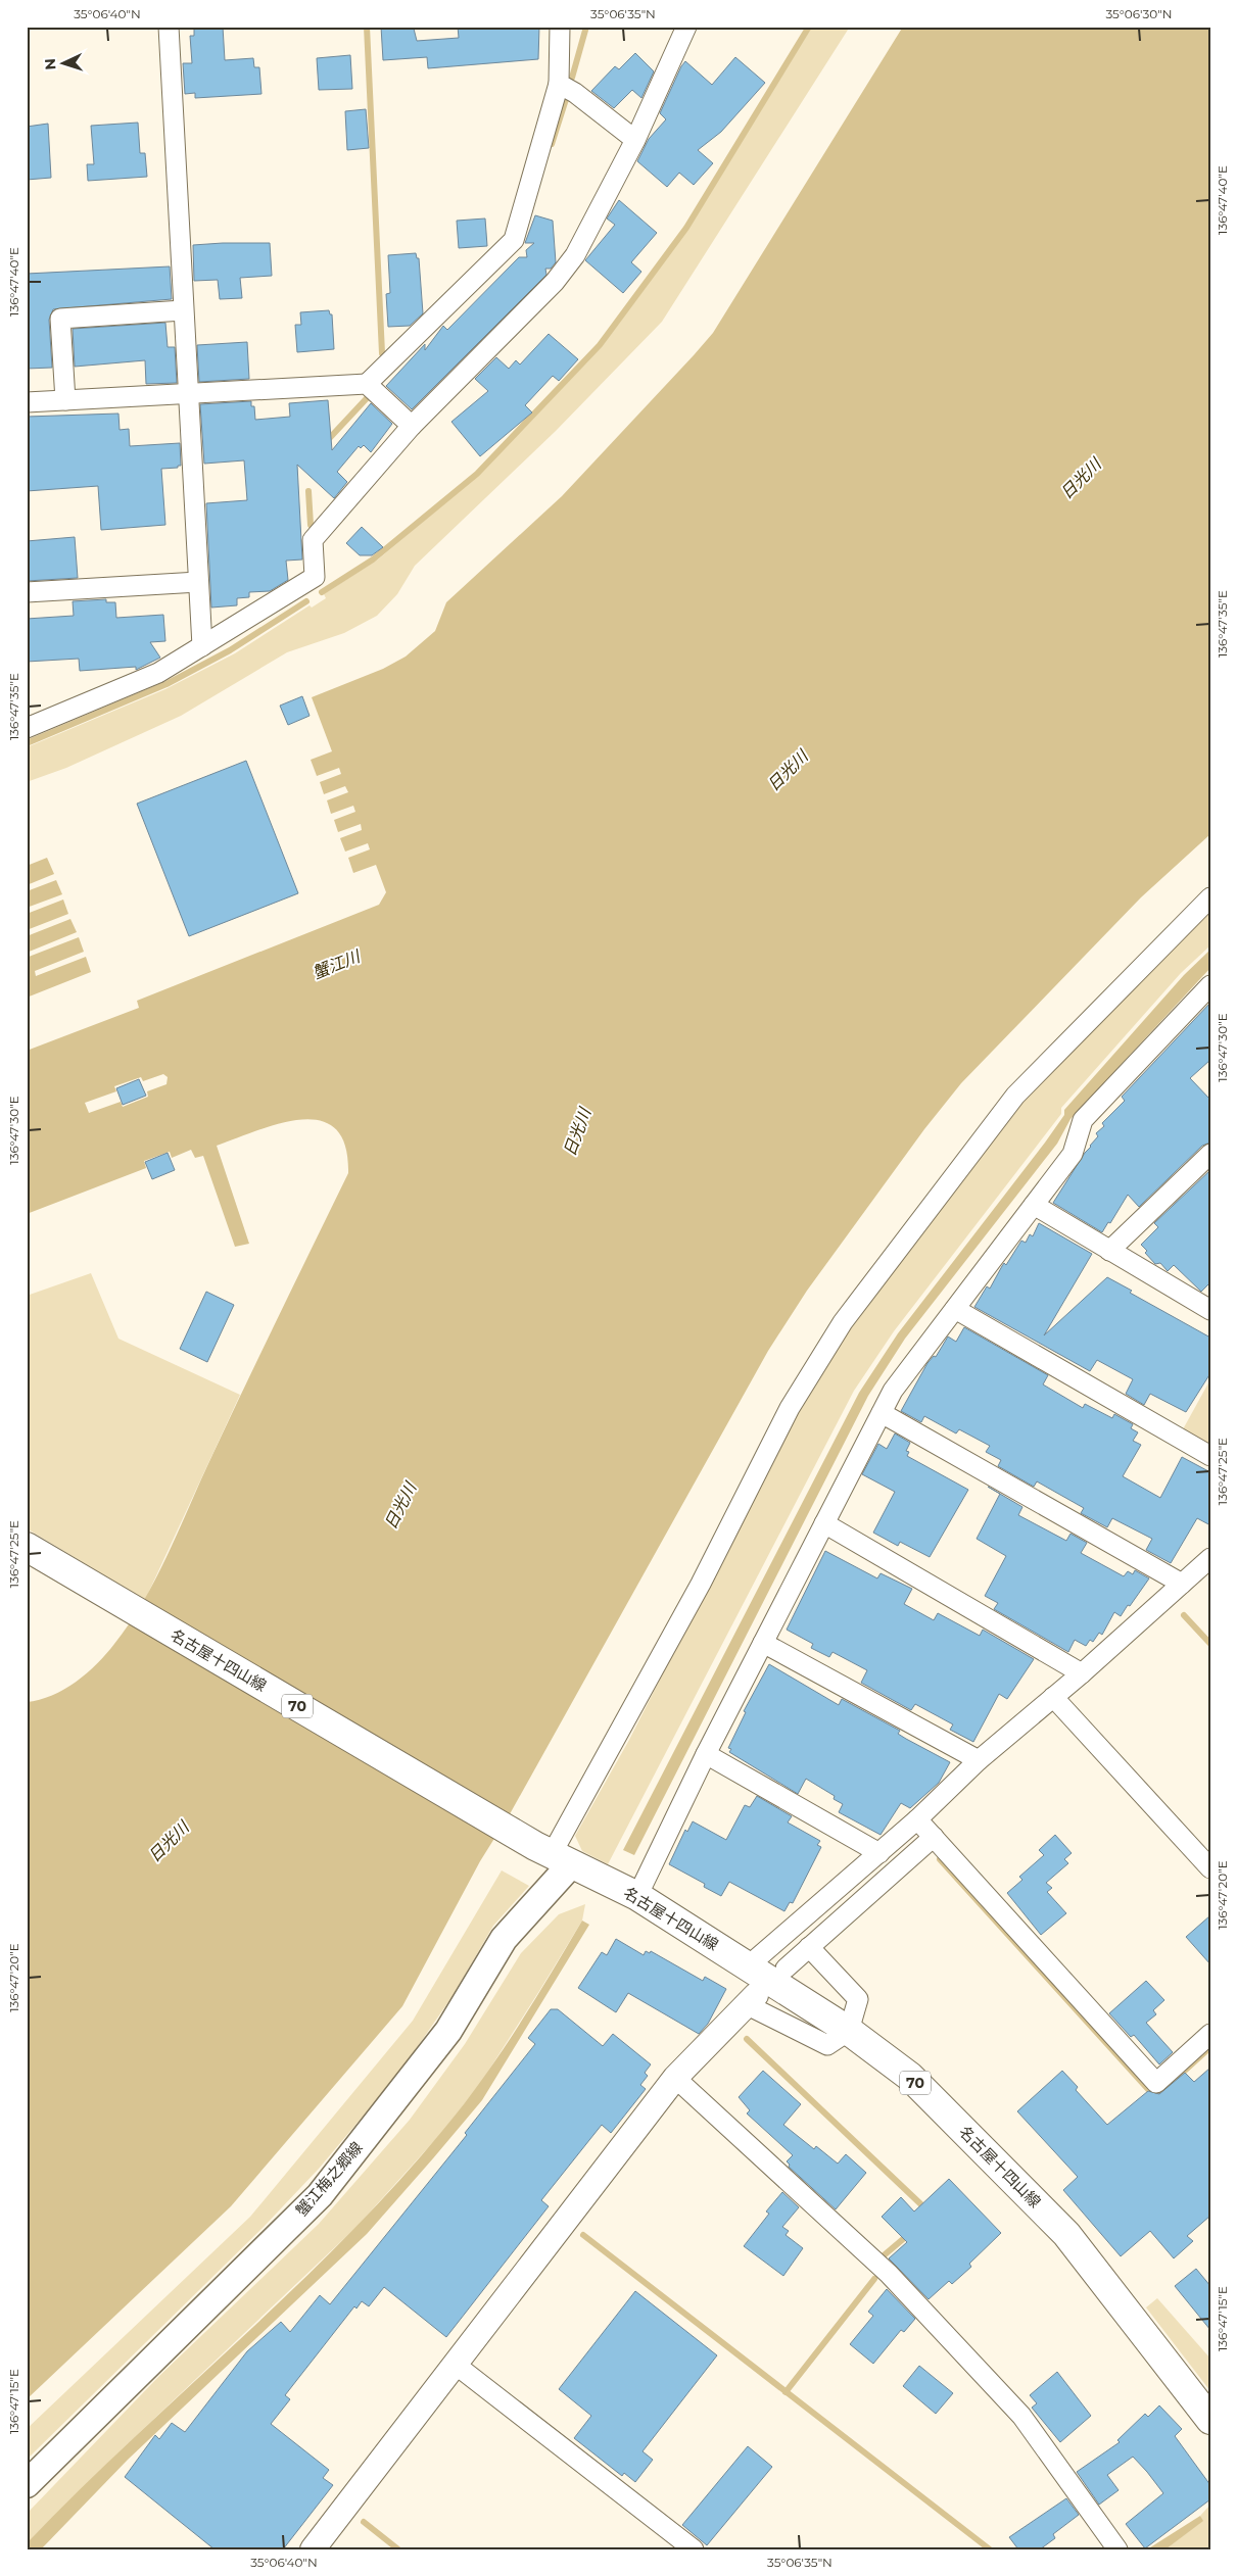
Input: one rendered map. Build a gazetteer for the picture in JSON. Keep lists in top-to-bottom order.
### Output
{
  "streets": {
    "main road": ["名古屋十四山線", "70", "蟹江梅之郷線"]
  },
  "crossings": [
    ["名古屋十四山線", "蟹江梅之郷線"]
  ],
  "water": ["日光川", "蟹江川"],
  "north": "left",
  "coordinates": [
    "35°06'40\"N",
    "35°06'35\"N",
    "35°06'30\"N",
    "136°47'40\"E",
    "136°47'35\"E",
    "136°47'30\"E",
    "136°47'25\"E",
    "136°47'20\"E",
    "136°47'15\"E"
  ]
}
